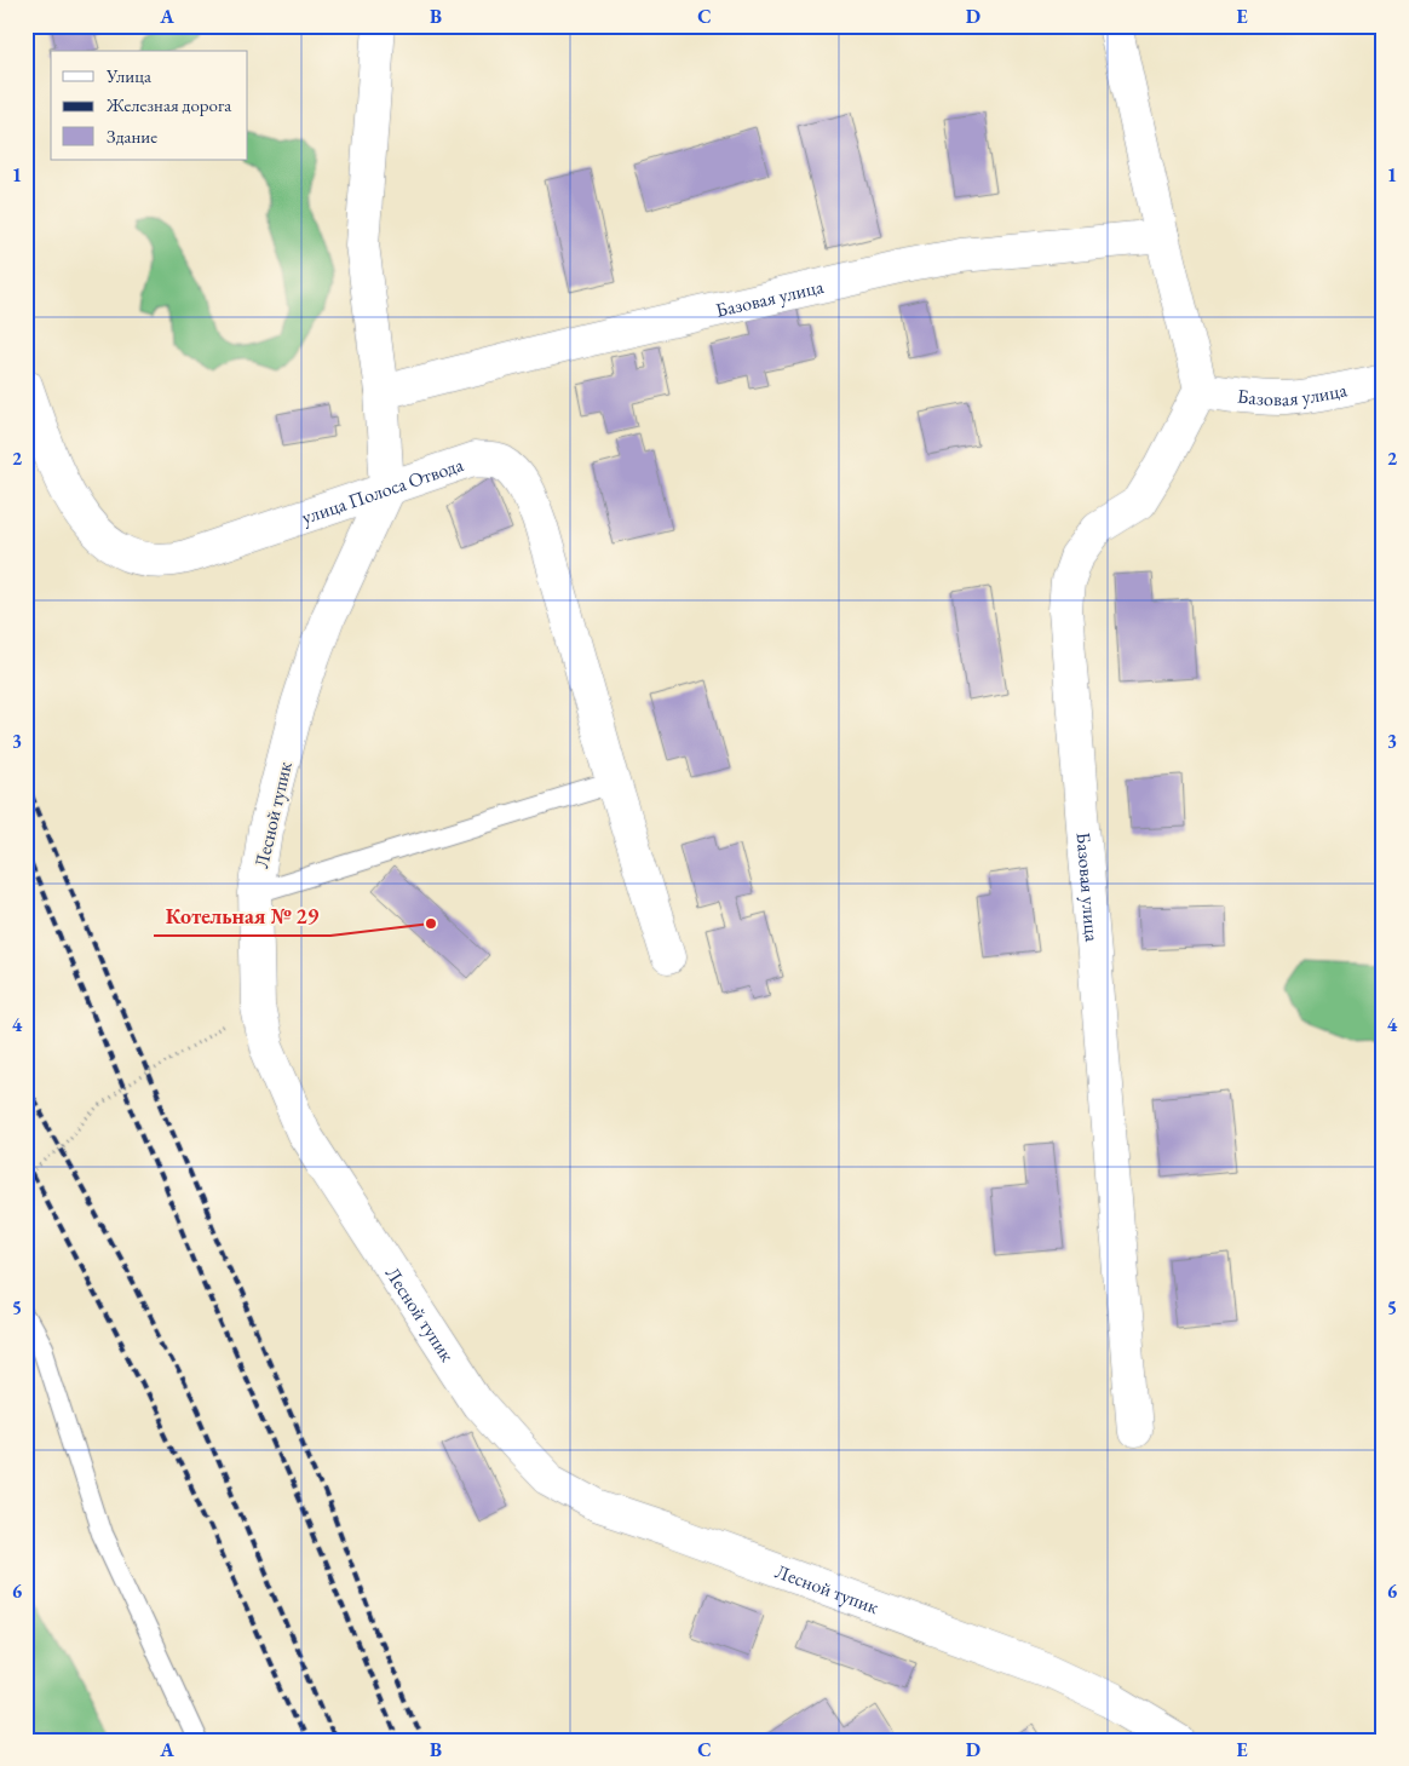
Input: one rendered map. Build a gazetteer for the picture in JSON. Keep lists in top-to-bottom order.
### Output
{
  "streets": {
    "street": ["Базовая улица", "улица Полоса Отвода", "Лесной тупик"]
  },
  "crossings": [
    ["улица Полоса Отвода", "Лесной тупик"]
  ],
  "places": ["Котельная № 29"],
  "legend": ["Улица", "Железная дорога", "Здание"],
  "grid": {
    "columns": [
      "A",
      "B",
      "C",
      "D",
      "E"
    ],
    "rows": [
      "1",
      "2",
      "3",
      "4",
      "5",
      "6"
    ]
  }
}
